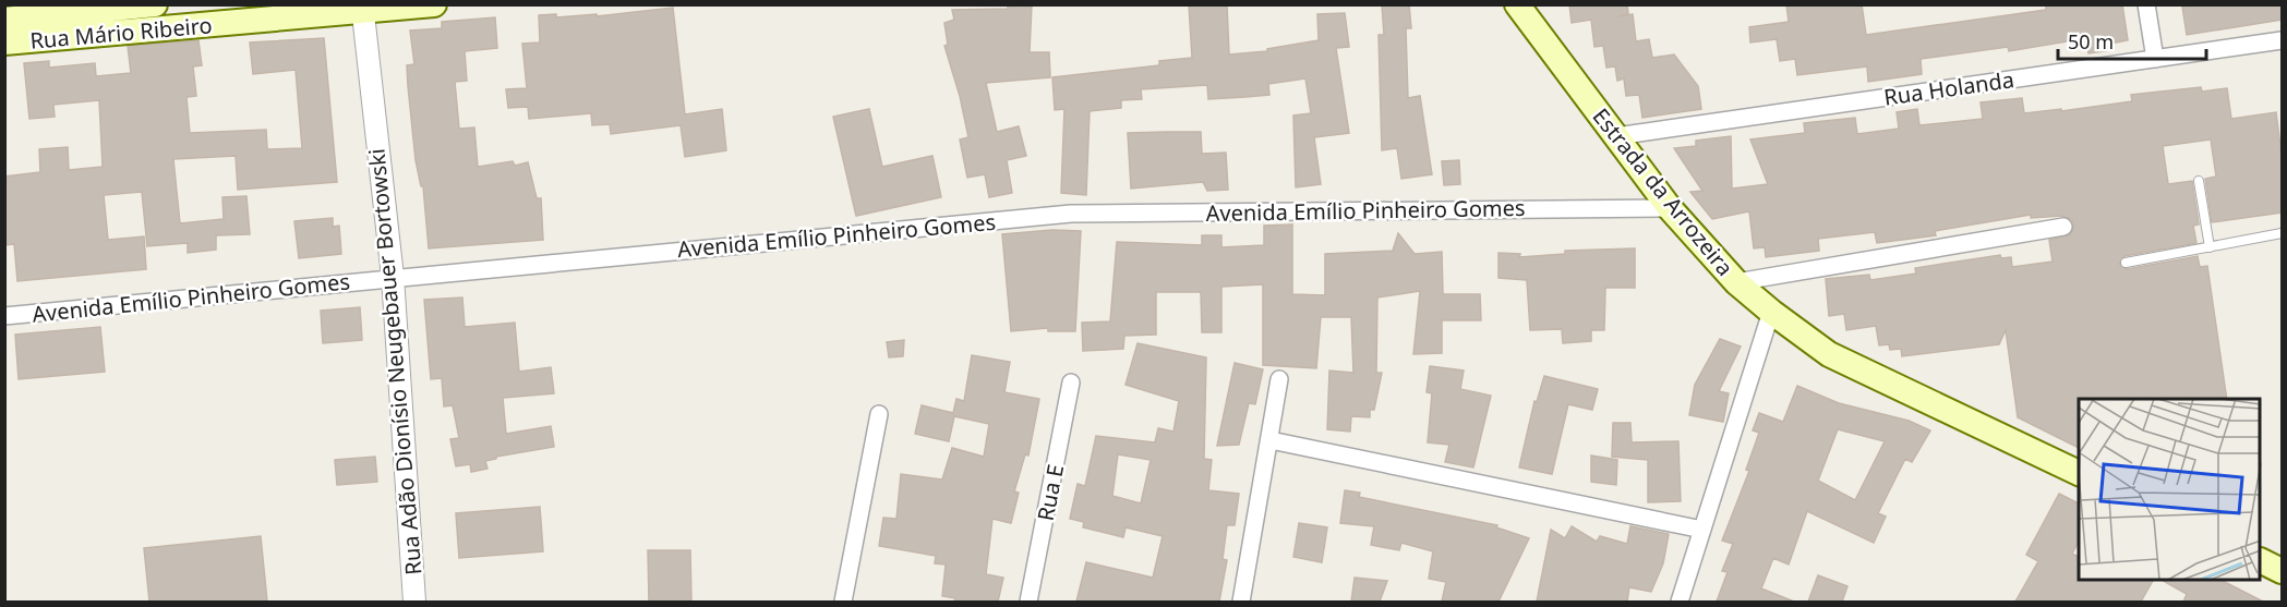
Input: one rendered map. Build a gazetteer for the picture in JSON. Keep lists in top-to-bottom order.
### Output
{
  "streets": {
    "main road": ["Rua Mário Ribeiro", "Estrada da Arrozeira"],
    "street": [
      "Rua Holanda",
      "Avenida Emílio Pinheiro Gomes",
      "Rua Adão Dionísio Neugebauer Bortowski",
      "Rua E"
    ]
  },
  "crossings": [
    ["Rua Mário Ribeiro", "Rua Adão Dionísio Neugebauer Bortowski"],
    ["Rua Holanda", "Estrada da Arrozeira"],
    ["Estrada da Arrozeira", "Avenida Emílio Pinheiro Gomes"],
    ["Avenida Emílio Pinheiro Gomes", "Rua Adão Dionísio Neugebauer Bortowski"]
  ],
  "scale_bar": "50 m"
}
